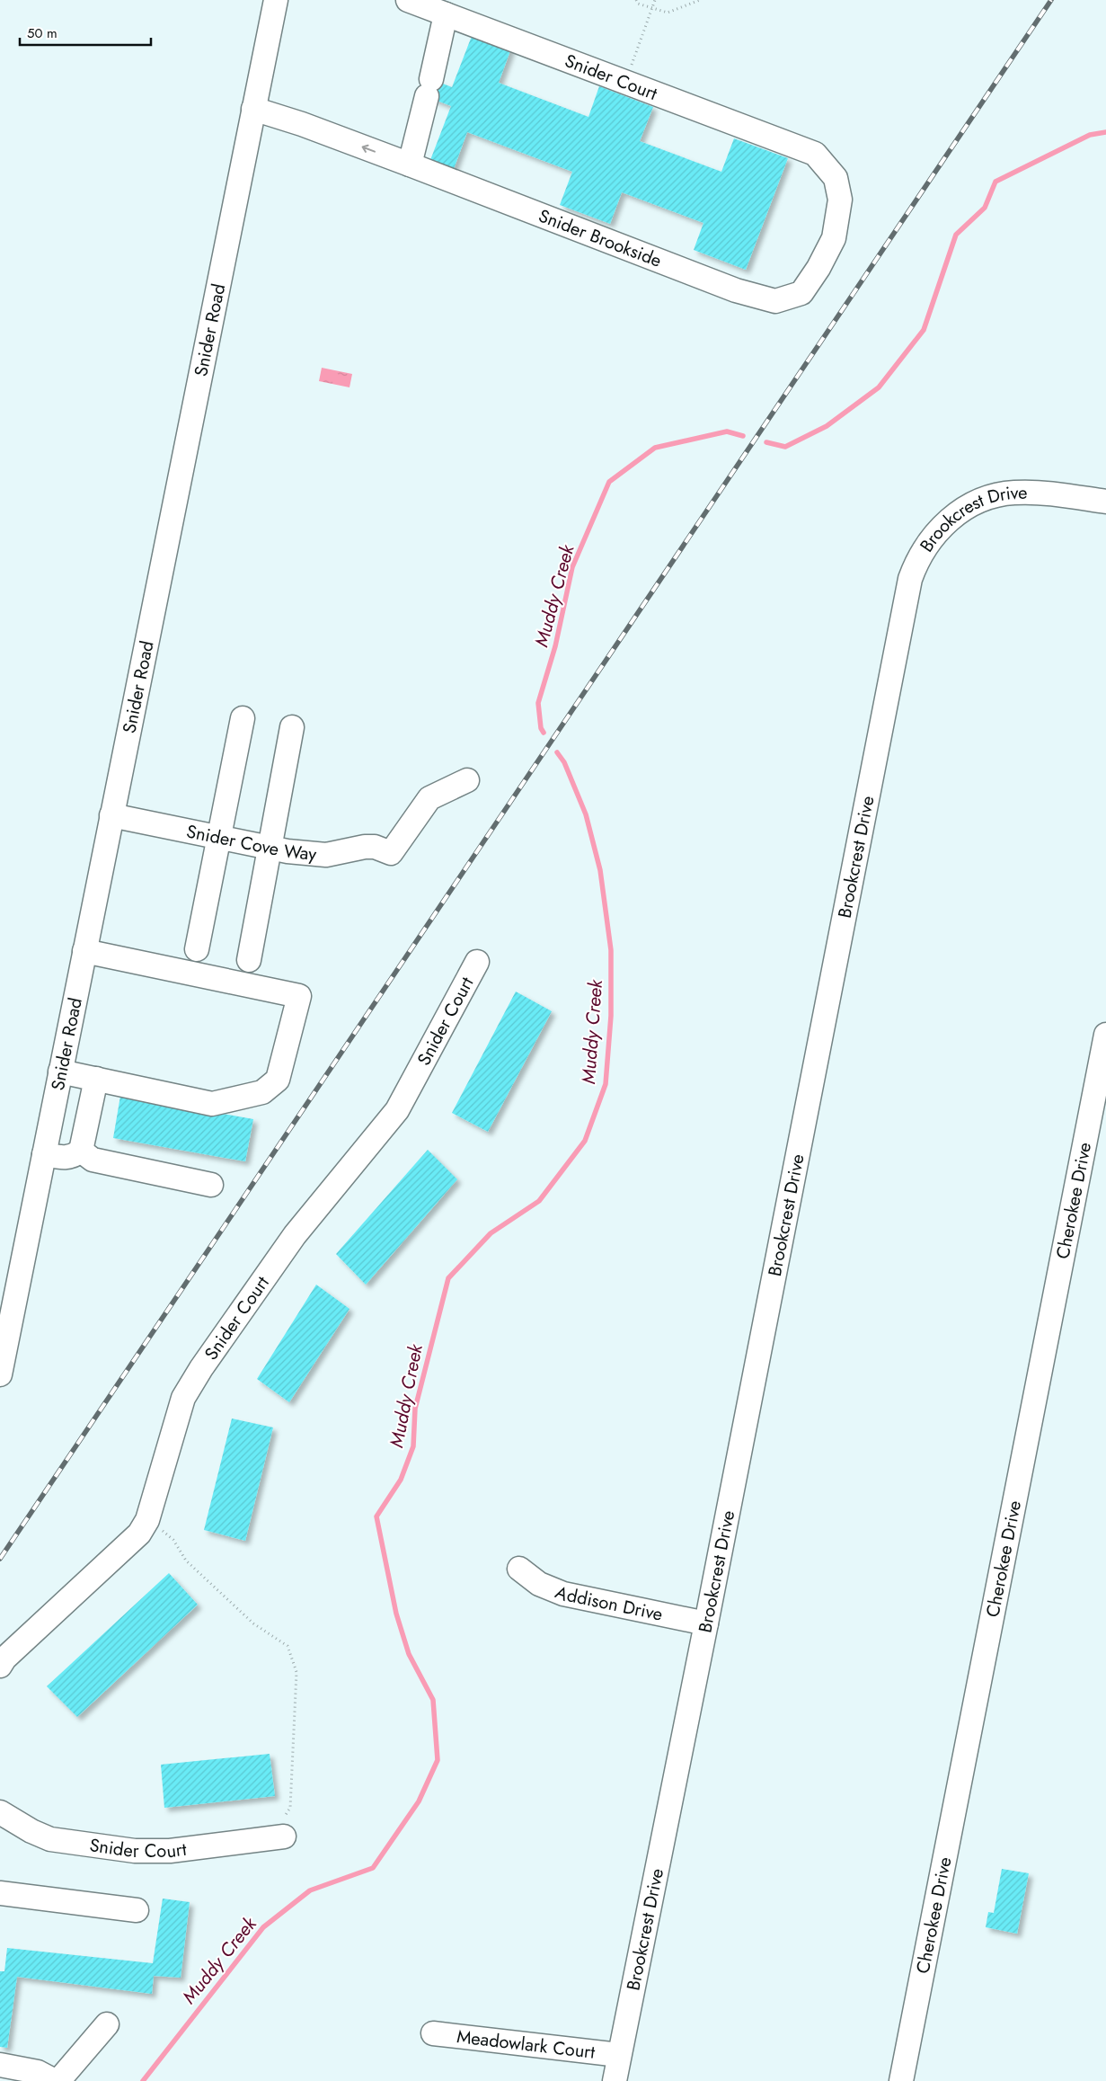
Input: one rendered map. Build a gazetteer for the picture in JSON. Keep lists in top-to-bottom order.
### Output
{
  "streets": {
    "street": [
      "Snider Court",
      "Snider Brookside",
      "Snider Road",
      "Brookcrest Drive",
      "Snider Cove Way",
      "Cherokee Drive",
      "Addison Drive",
      "Meadowlark Court"
    ]
  },
  "crossings": [
    ["Snider Court", "Snider Brookside"],
    ["Snider Brookside", "Snider Road"],
    ["Snider Road", "Snider Cove Way"],
    ["Brookcrest Drive", "Addison Drive"],
    ["Brookcrest Drive", "Meadowlark Court"]
  ],
  "water": ["Muddy Creek"],
  "scale_bar": "50 m"
}
